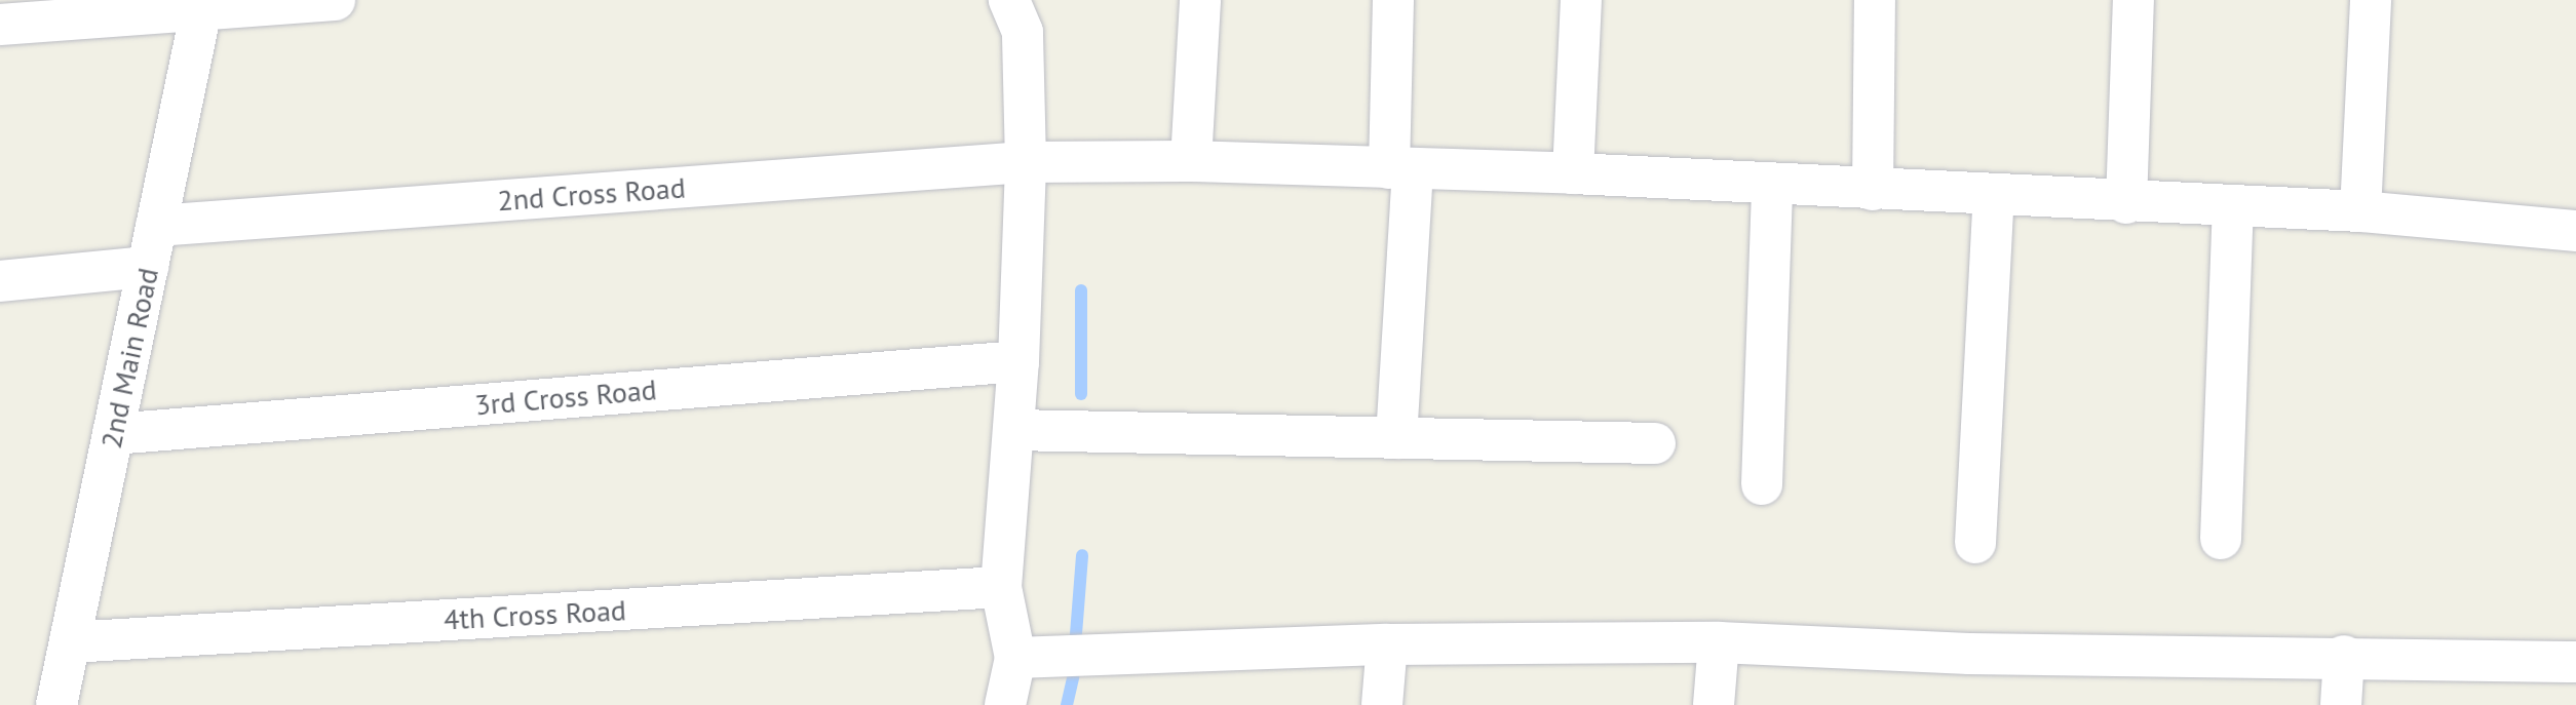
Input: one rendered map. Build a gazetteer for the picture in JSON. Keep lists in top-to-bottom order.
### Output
{
  "streets": {
    "street": [
      "2nd Cross Road",
      "2nd Main Road",
      "3rd Cross Road",
      "4th Cross Road"
    ]
  },
  "crossings": [
    ["2nd Cross Road", "2nd Main Road"],
    ["2nd Main Road", "3rd Cross Road"],
    ["2nd Main Road", "4th Cross Road"]
  ]
}
